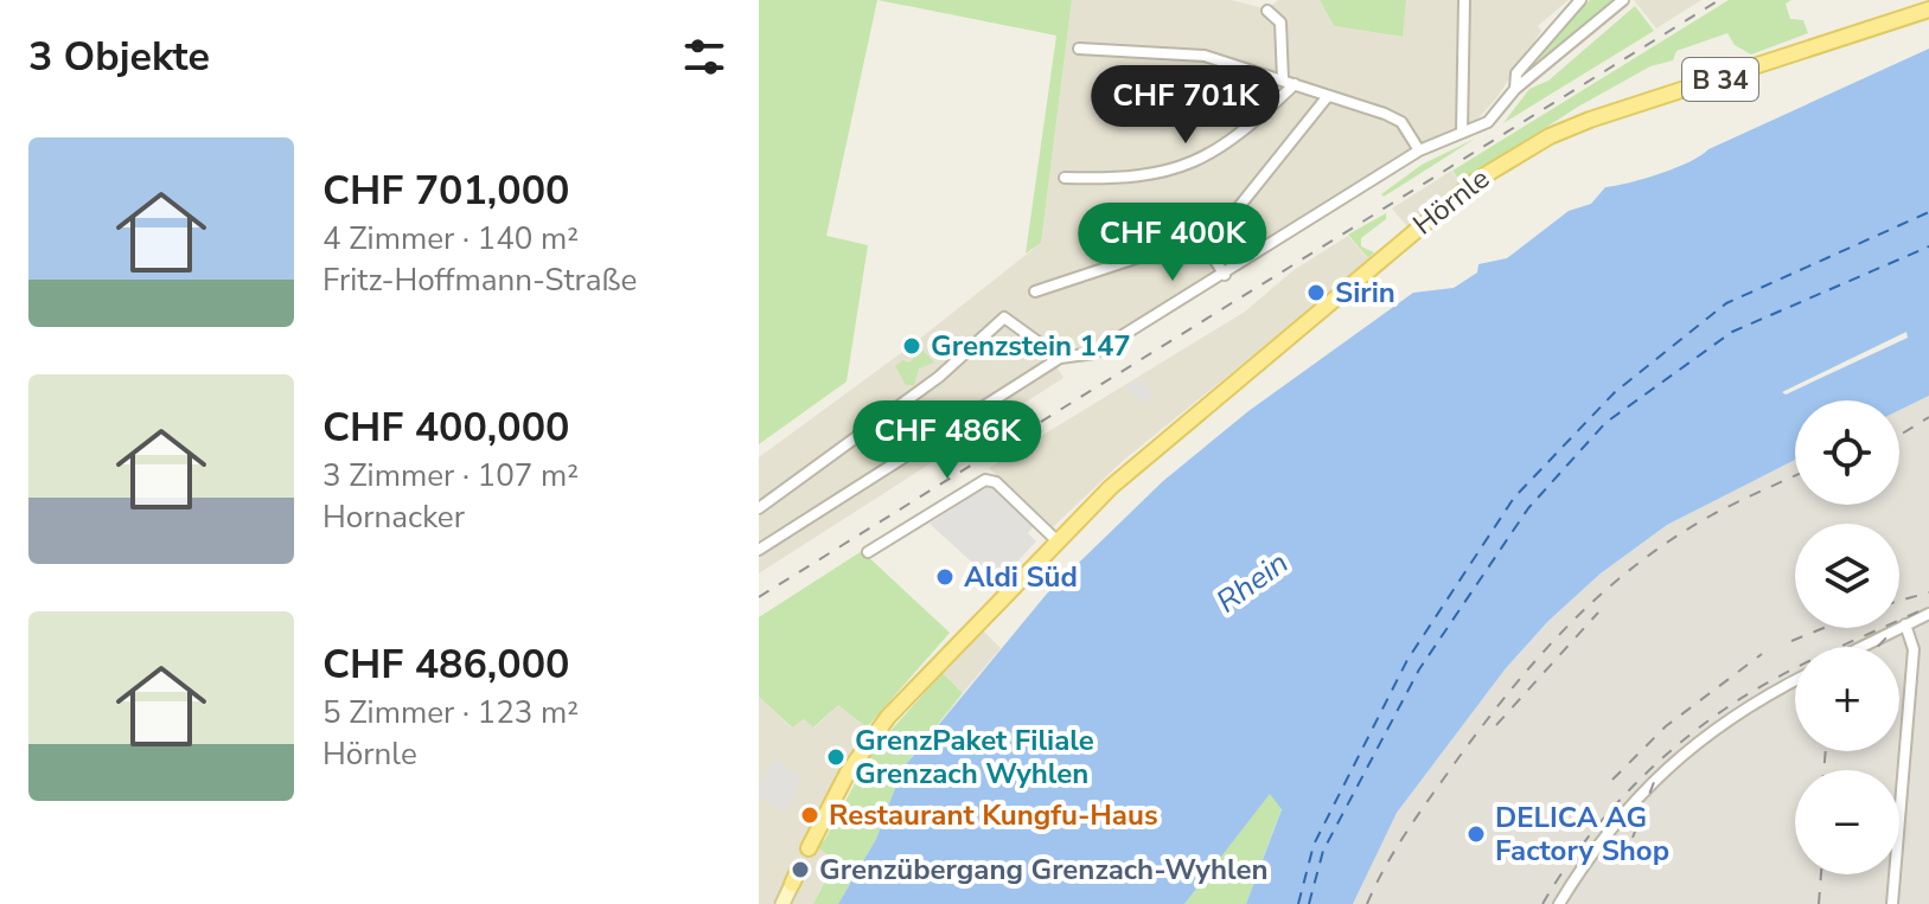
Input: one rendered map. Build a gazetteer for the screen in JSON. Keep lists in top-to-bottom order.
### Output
{
  "streets": {
    "main road": ["B 34", "Hörnle"]
  },
  "water": ["Rhein"],
  "places": [
    "Sirin",
    "Grenzstein 147",
    "Aldi Süd",
    "GrenzPaket Filiale Grenzach Wyhlen",
    "Restaurant Kungfu-Haus",
    "DELICA AG Factory Shop",
    "Grenzübergang Grenzach-Wyhlen"
  ],
  "page": {
    "heading": "3 Objekte",
    "price": ["CHF 701K", "CHF 400K", "CHF 486K"],
    "list": [
      {
        "name": "CHF 701,000",
        "note": "4 Zimmer · 140 m² · Fritz-Hoffmann-Straße"
      },
      {
        "name": "CHF 400,000",
        "note": "3 Zimmer · 107 m² · Hornacker"
      },
      {
        "name": "CHF 486,000",
        "note": "5 Zimmer · 123 m² · Hörnle"
      }
    ],
    "map_buttons": ["+", "−"]
  }
}
